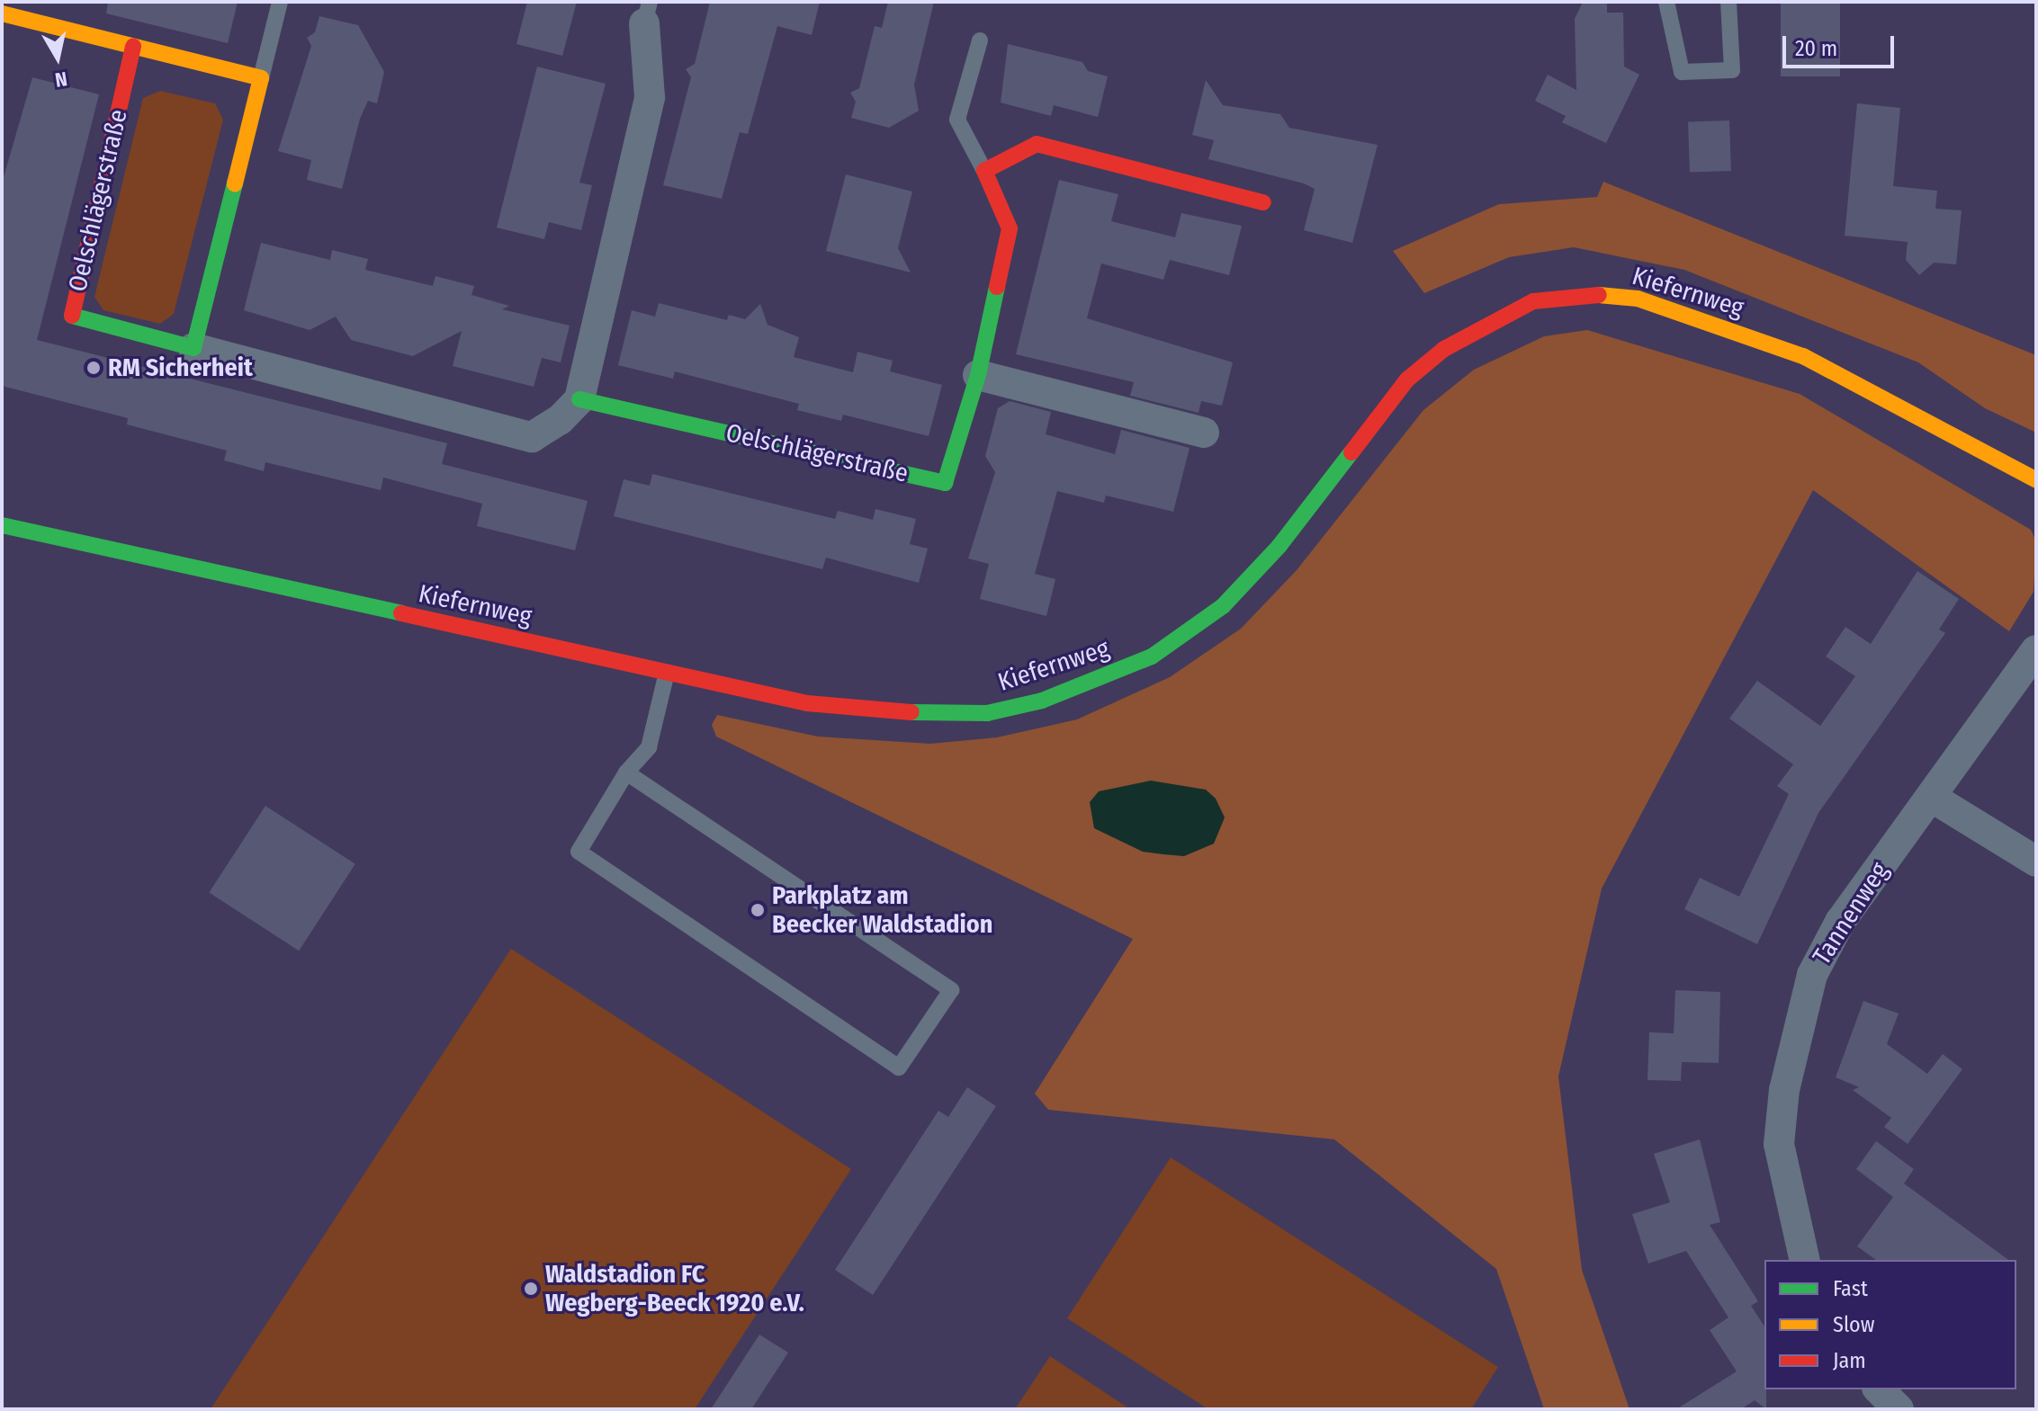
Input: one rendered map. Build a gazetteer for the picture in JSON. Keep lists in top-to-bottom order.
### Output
{
  "streets": {
    "street": ["Oelschlägerstraße", "Kiefernweg", "Tannenweg"]
  },
  "places": ["RM Sicherheit", "Parkplatz am Beecker Waldstadion", "Waldstadion FC Wegberg-Beeck 1920 e.V."],
  "legend": ["Fast", "Slow", "Jam"],
  "scale_bar": "20 m",
  "north": "bottom"
}
